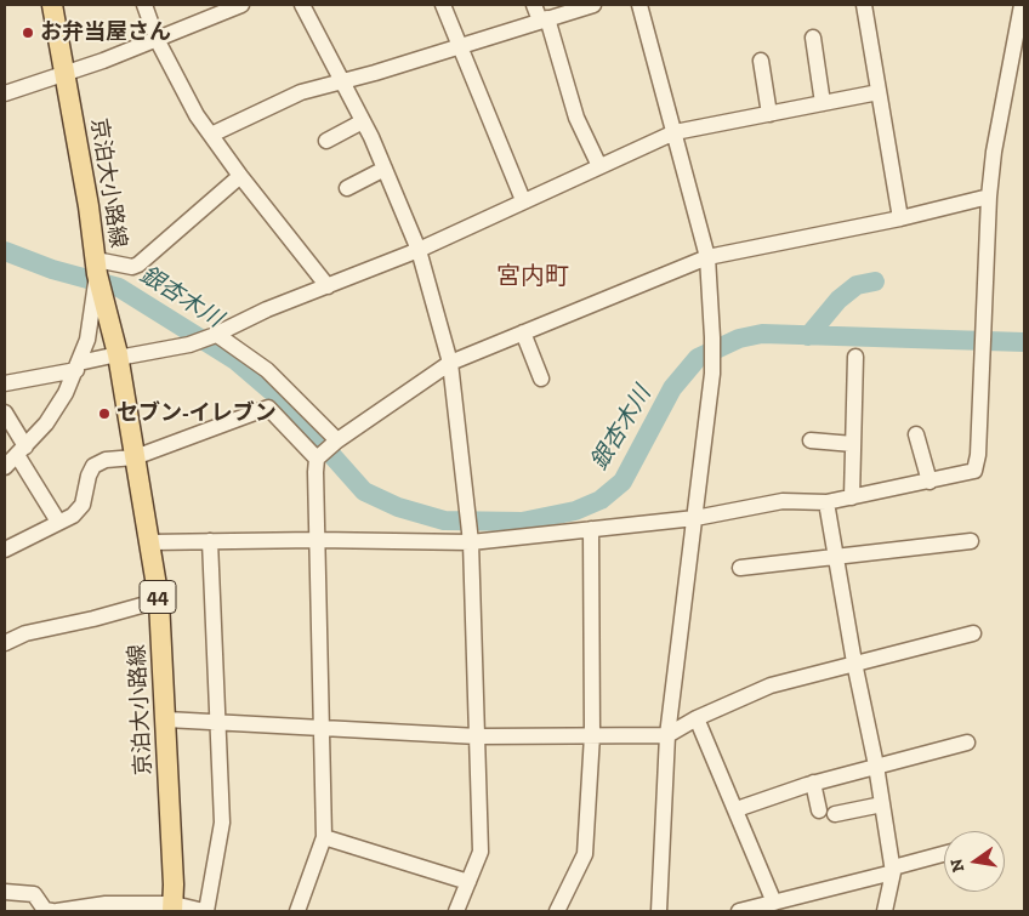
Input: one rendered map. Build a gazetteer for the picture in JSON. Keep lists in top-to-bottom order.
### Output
{
  "streets": {
    "main road": ["京泊大小路線", "44"]
  },
  "districts": ["宮内町"],
  "water": ["銀杏木川"],
  "places": ["お弁当屋さん", "セブン-イレブン"],
  "north": "left"
}
